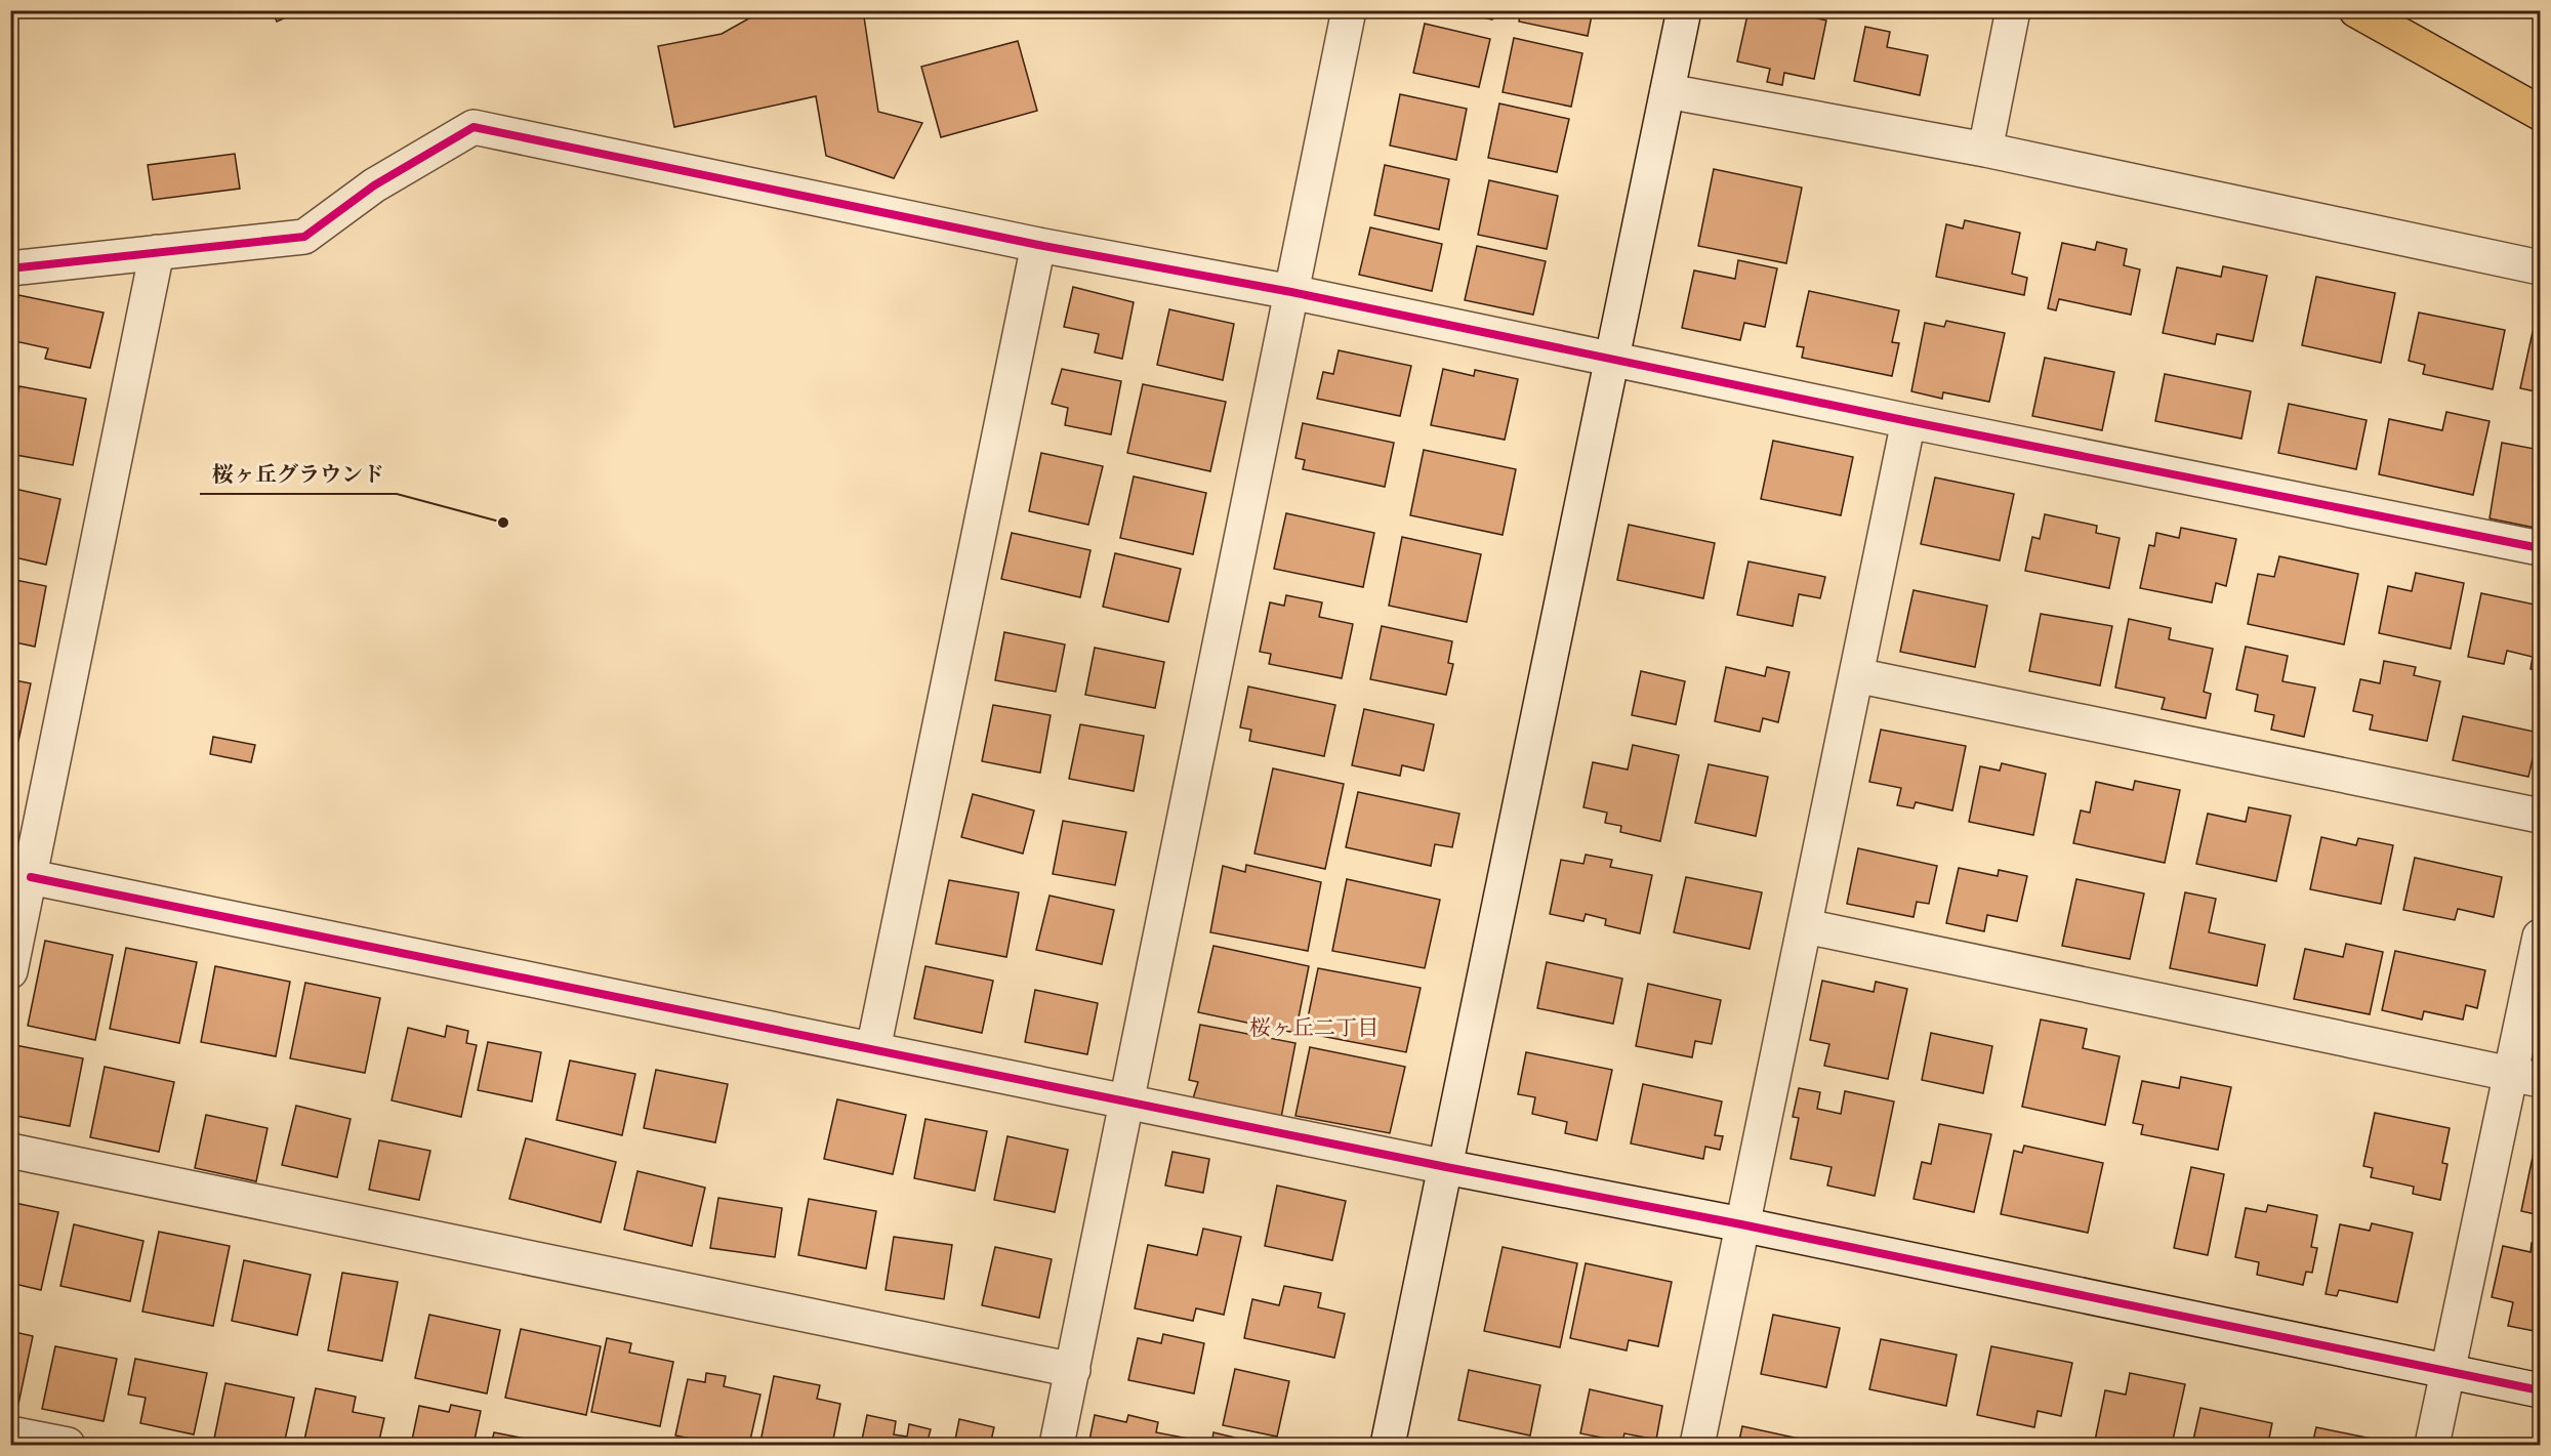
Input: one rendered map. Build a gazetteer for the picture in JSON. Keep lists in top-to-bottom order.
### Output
{
  "districts": ["桜ヶ丘二丁目"],
  "places": ["桜ヶ丘グラウンド"]
}
